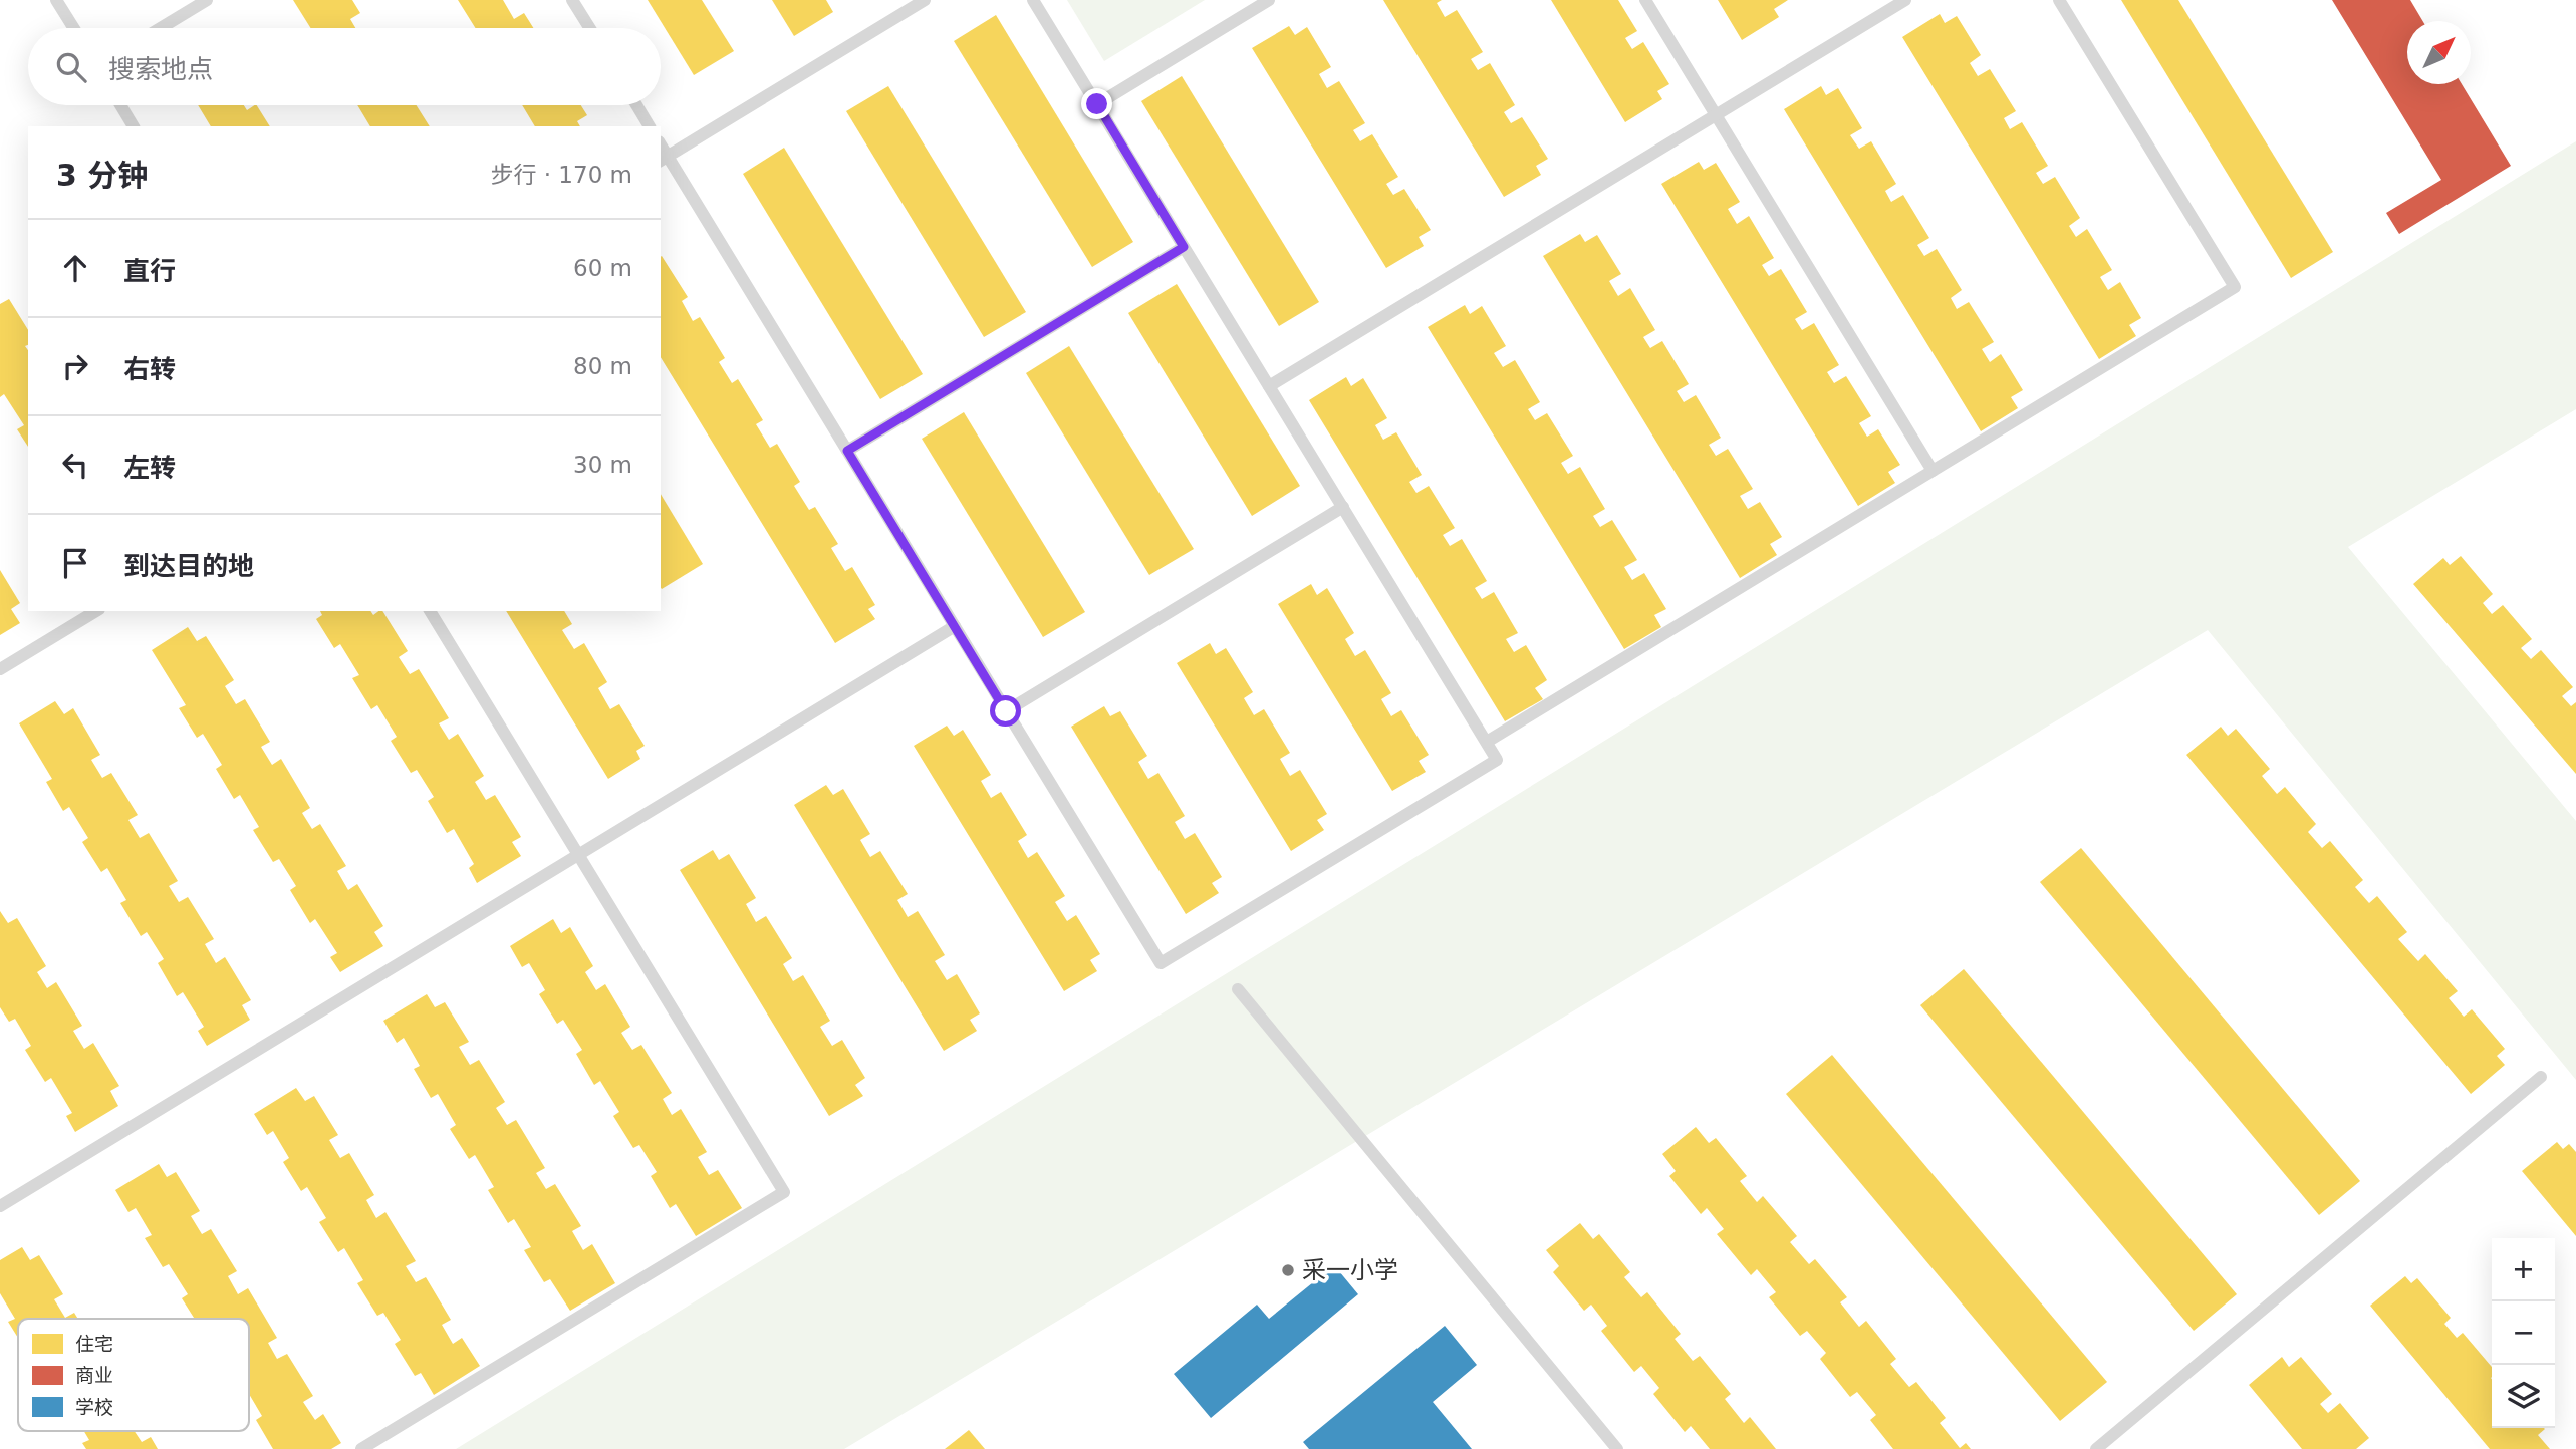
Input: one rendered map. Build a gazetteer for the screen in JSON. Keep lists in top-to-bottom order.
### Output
{
  "places": ["采一小学"],
  "legend": ["住宅", "商业", "学校"],
  "north": "top right",
  "page": {
    "search": "搜索地点",
    "heading": ["3 分钟", "步行 · 170 m"],
    "list": [
      ["直行", "60 m"],
      ["右转", "80 m"],
      ["左转", "30 m"],
      "到达目的地"
    ],
    "map_buttons": ["+", "−"]
  }
}
